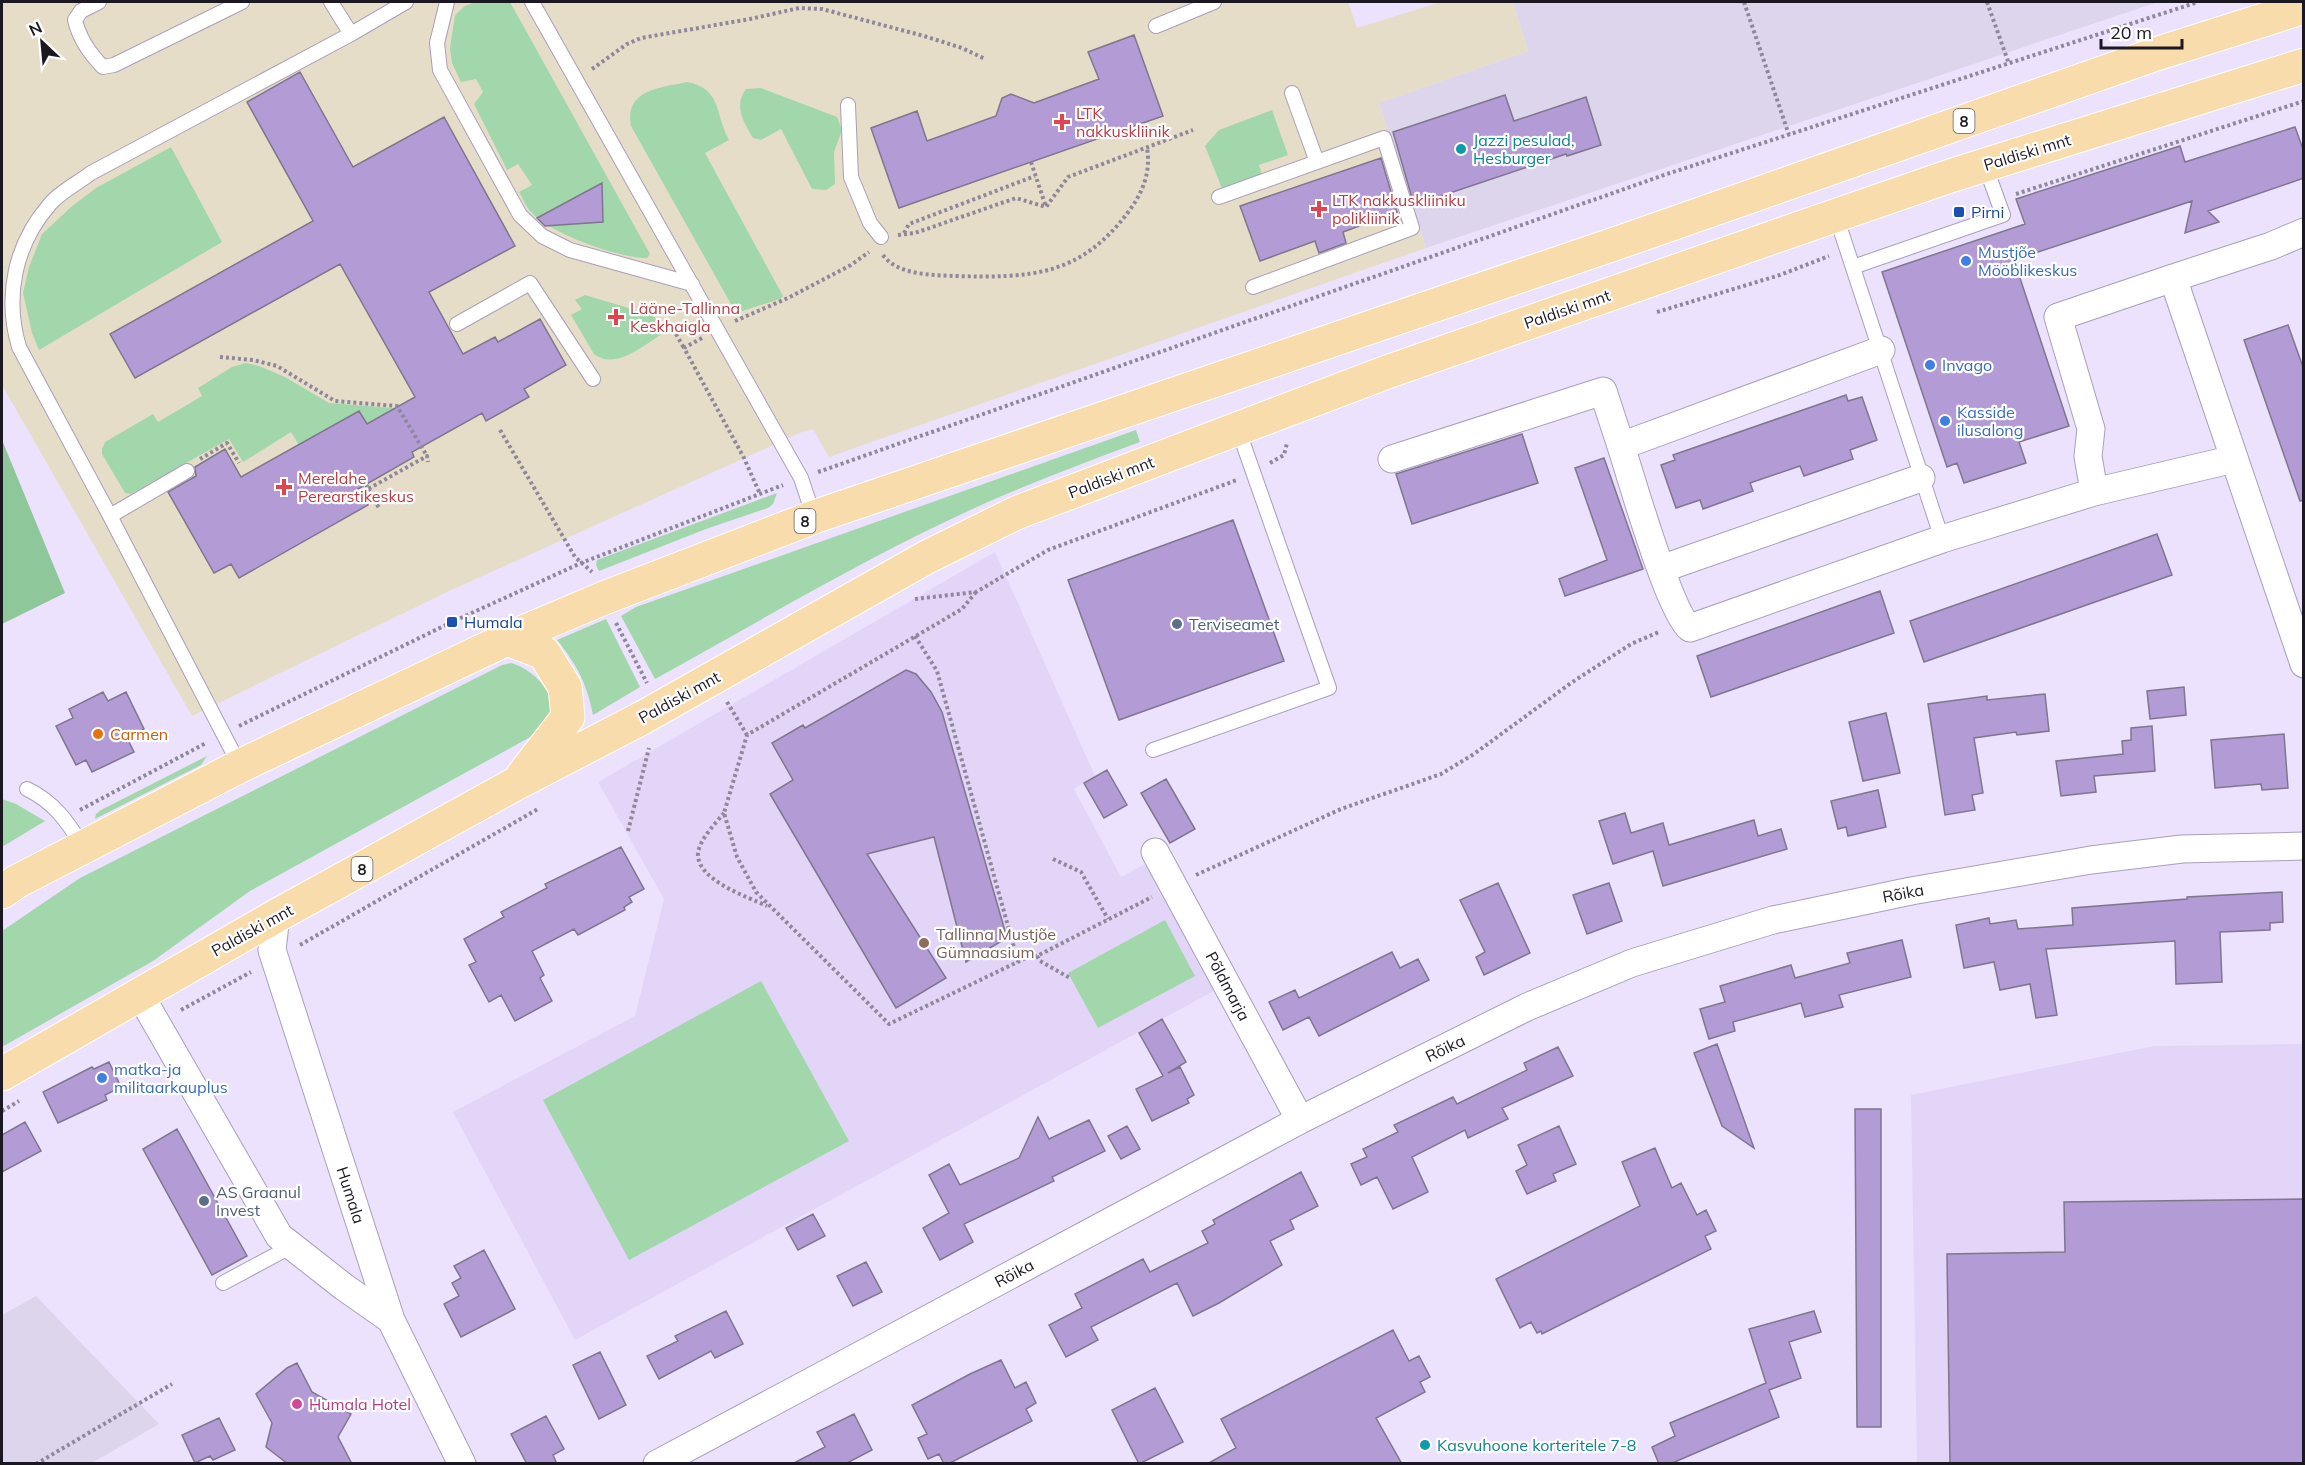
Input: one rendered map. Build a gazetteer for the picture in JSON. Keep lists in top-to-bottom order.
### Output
{
  "streets": {
    "main road": ["8", "Paldiski mnt"],
    "street": ["Rõika", "Põldmarja", "Humala"]
  },
  "crossings": [
    ["Paldiski mnt", "Humala"],
    ["Rõika", "Põldmarja"]
  ],
  "places": {
    "health": [
      "LTK nakkuskliinik",
      "LTK nakkuskliiniku polikliinik",
      "Lääne-Tallinna Keskhaigla",
      "Merelahe Perearstikeskus"
    ],
    "other": [
      "Jazzi pesulad, Hesburger",
      "Mustjõe Mööblikeskus",
      "Invago",
      "Kasside ilusalong",
      "Terviseamet",
      "Carmen",
      "Tallinna Mustjõe Gümnaasium",
      "matka-ja militaarkauplus",
      "AS Graanul Invest",
      "Humala Hotel",
      "Kasvuhoone korteritele 7-8"
    ],
    "transit": ["Pirni", "Humala"]
  },
  "scale_bar": "20 m",
  "north": "top left"
}
